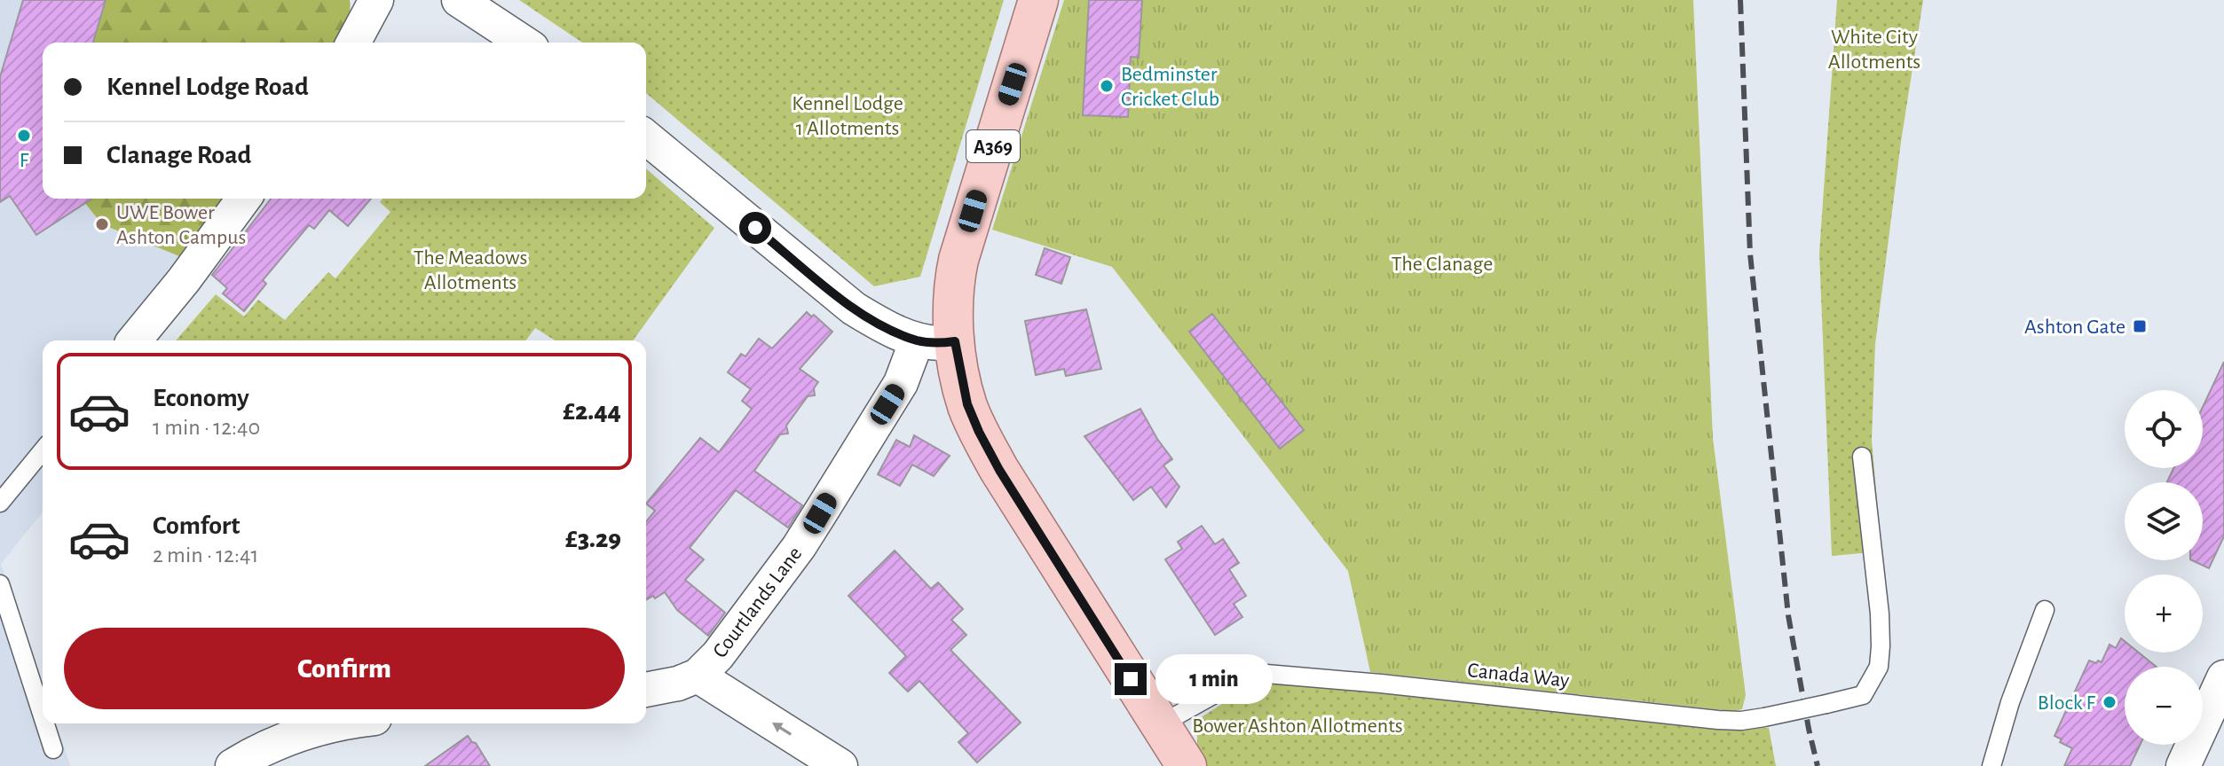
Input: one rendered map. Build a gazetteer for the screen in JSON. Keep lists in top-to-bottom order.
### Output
{
  "streets": {
    "main road": ["A369"],
    "street": ["Courtlands Lane"],
    "lane": ["Canada Way"]
  },
  "crossings": [
    ["A369", "Canada Way"]
  ],
  "parks": [
    "White City Allotments",
    "Kennel Lodge 1 Allotments",
    "The Meadows Allotments",
    "The Clanage",
    "Bower Ashton Allotments"
  ],
  "places": {
    "other": [
      "Bedminster Cricket Club",
      "F",
      "UWE Bower Ashton Campus",
      "Block F"
    ],
    "transit": ["Ashton Gate"]
  },
  "page": {
    "banner": ["Kennel Lodge Road", "Clanage Road"],
    "list": [
      {
        "name": "Economy",
        "note": "1 min · 12:40",
        "value": "£2.44"
      },
      {
        "name": "Comfort",
        "note": "2 min · 12:41",
        "value": "£3.29"
      }
    ],
    "map_buttons": ["+", "−"],
    "buttons": "Confirm",
    "bubble": "1 min"
  }
}
